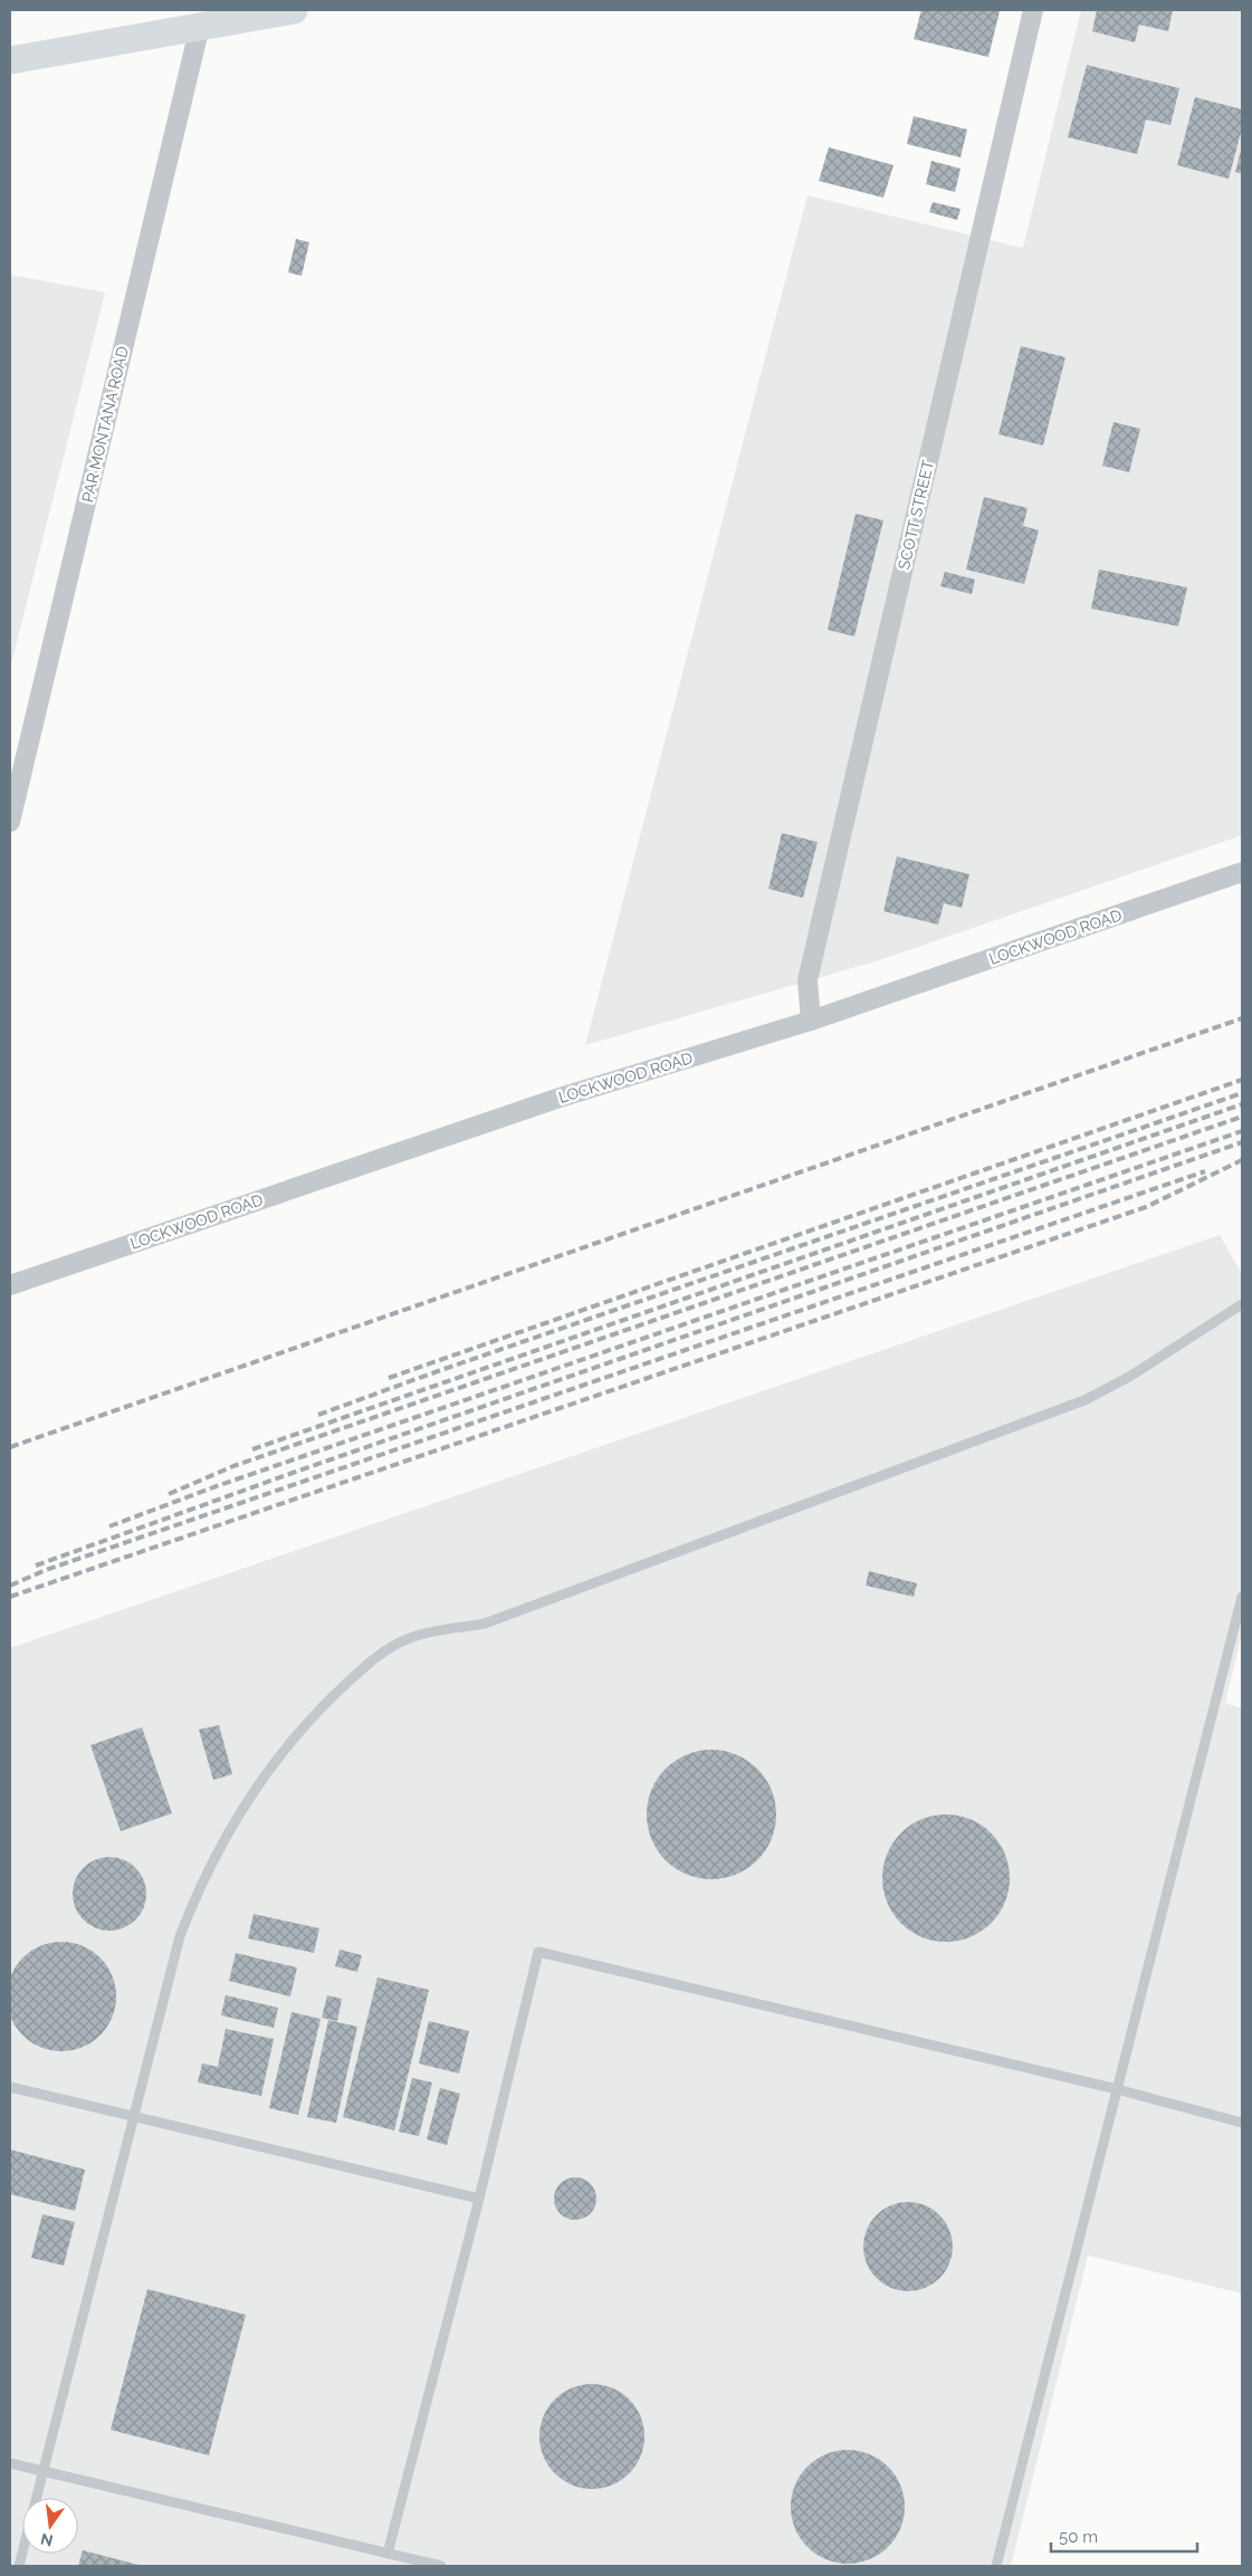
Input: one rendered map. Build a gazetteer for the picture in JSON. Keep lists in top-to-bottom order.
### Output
{
  "streets": {
    "street": ["PAR MONTANA ROAD", "SCOTT STREET", "LOCKWOOD ROAD"]
  },
  "crossings": [
    ["SCOTT STREET", "LOCKWOOD ROAD"]
  ],
  "scale_bar": "50 m",
  "north": "bottom"
}
